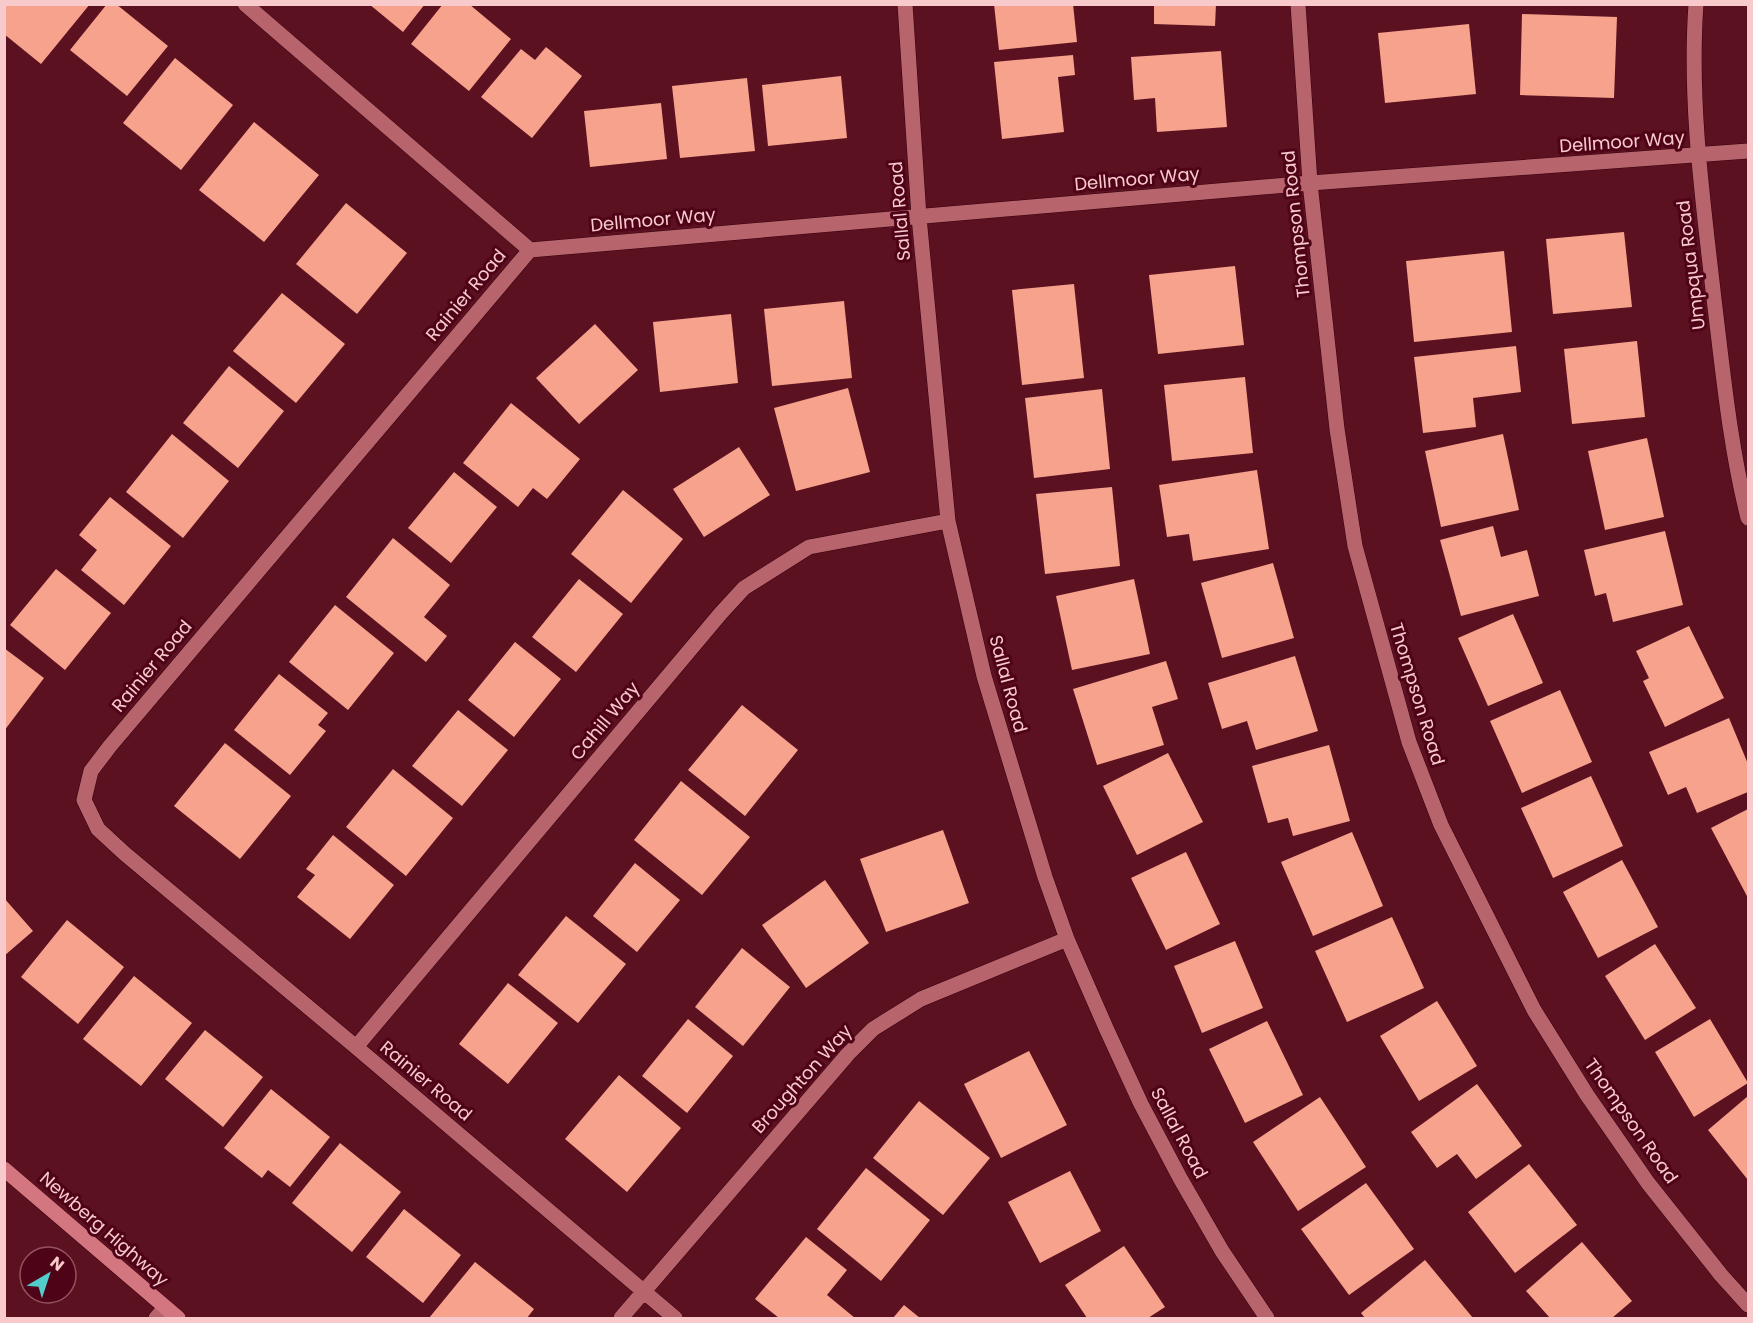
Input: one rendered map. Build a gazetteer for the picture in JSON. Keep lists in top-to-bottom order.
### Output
{
  "streets": {
    "main road": ["Newberg Highway"],
    "street": [
      "Dellmoor Way",
      "Sallal Road",
      "Thompson Road",
      "Umpqua Road",
      "Rainier Road",
      "Cahill Way",
      "Broughton Way"
    ]
  },
  "crossings": [
    ["Dellmoor Way", "Sallal Road"],
    ["Dellmoor Way", "Thompson Road"],
    ["Dellmoor Way", "Umpqua Road"],
    ["Dellmoor Way", "Rainier Road"],
    ["Sallal Road", "Cahill Way"],
    ["Sallal Road", "Broughton Way"],
    ["Rainier Road", "Cahill Way"],
    ["Rainier Road", "Broughton Way"]
  ],
  "north": "top right"
}
